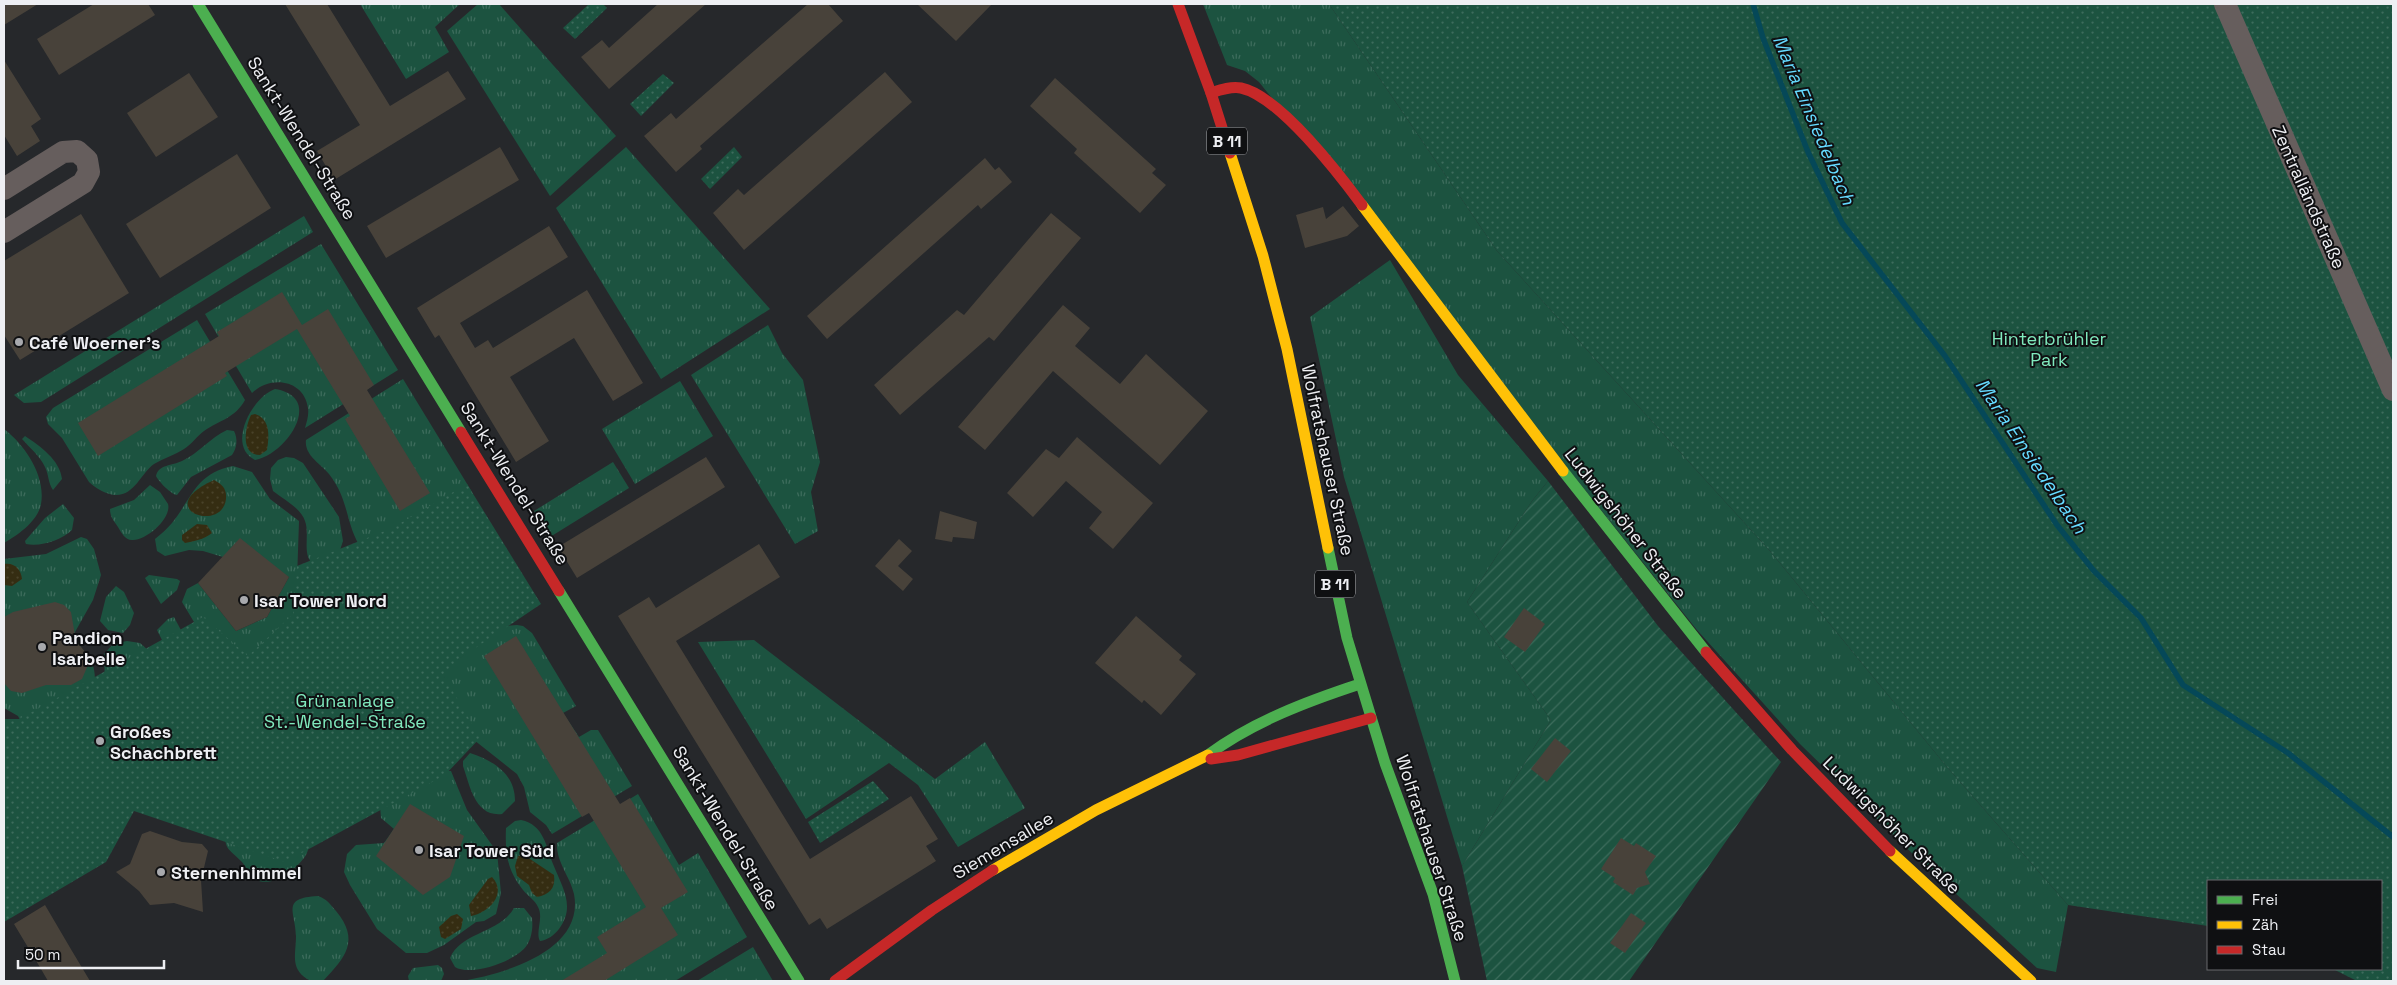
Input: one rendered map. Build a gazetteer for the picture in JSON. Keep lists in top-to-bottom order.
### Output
{
  "streets": {
    "street": [
      "Sankt-Wendel-Straße",
      "B 11",
      "Zentralländstraße",
      "Wolfratshauser Straße",
      "Ludwigshöher Straße",
      "Siemensallee"
    ]
  },
  "crossings": [
    ["Wolfratshauser Straße", "Ludwigshöher Straße"],
    ["Wolfratshauser Straße", "Siemensallee"]
  ],
  "water": ["Maria Einsiedelbach"],
  "parks": ["Hinterbrühler Park", "Grünanlage St.-Wendel-Straße"],
  "places": [
    "Café Woerner's",
    "Isar Tower Nord",
    "Pandion Isarbelle",
    "Großes Schachbrett",
    "Isar Tower Süd",
    "Sternenhimmel"
  ],
  "legend": ["Frei", "Zäh", "Stau"],
  "scale_bar": "50 m"
}
